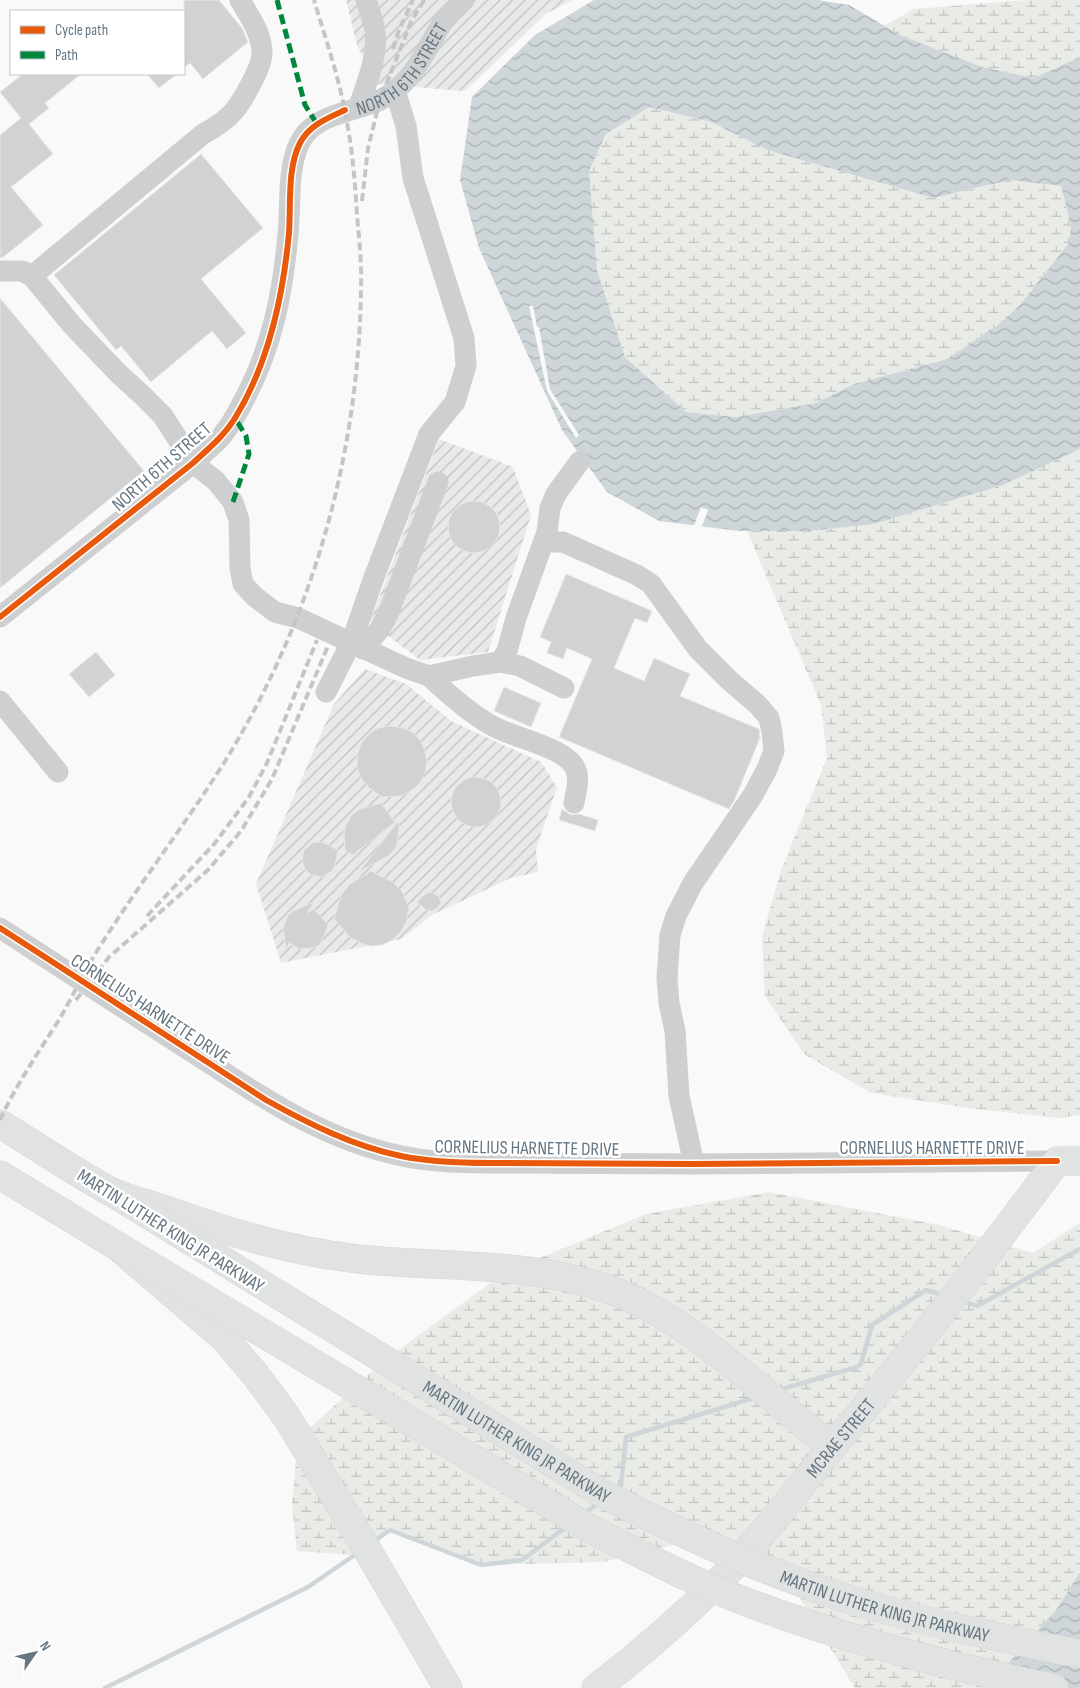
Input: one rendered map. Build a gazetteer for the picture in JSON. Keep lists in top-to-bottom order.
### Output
{
  "streets": {
    "main road": ["MARTIN LUTHER KING JR PARKWAY", "MCRAE STREET"],
    "street": ["NORTH 6TH STREET", "CORNELIUS HARNETTE DRIVE"]
  },
  "crossings": [
    ["CORNELIUS HARNETTE DRIVE", "MCRAE STREET"]
  ],
  "legend": ["Cycle path", "Path"],
  "north": "top right"
}
